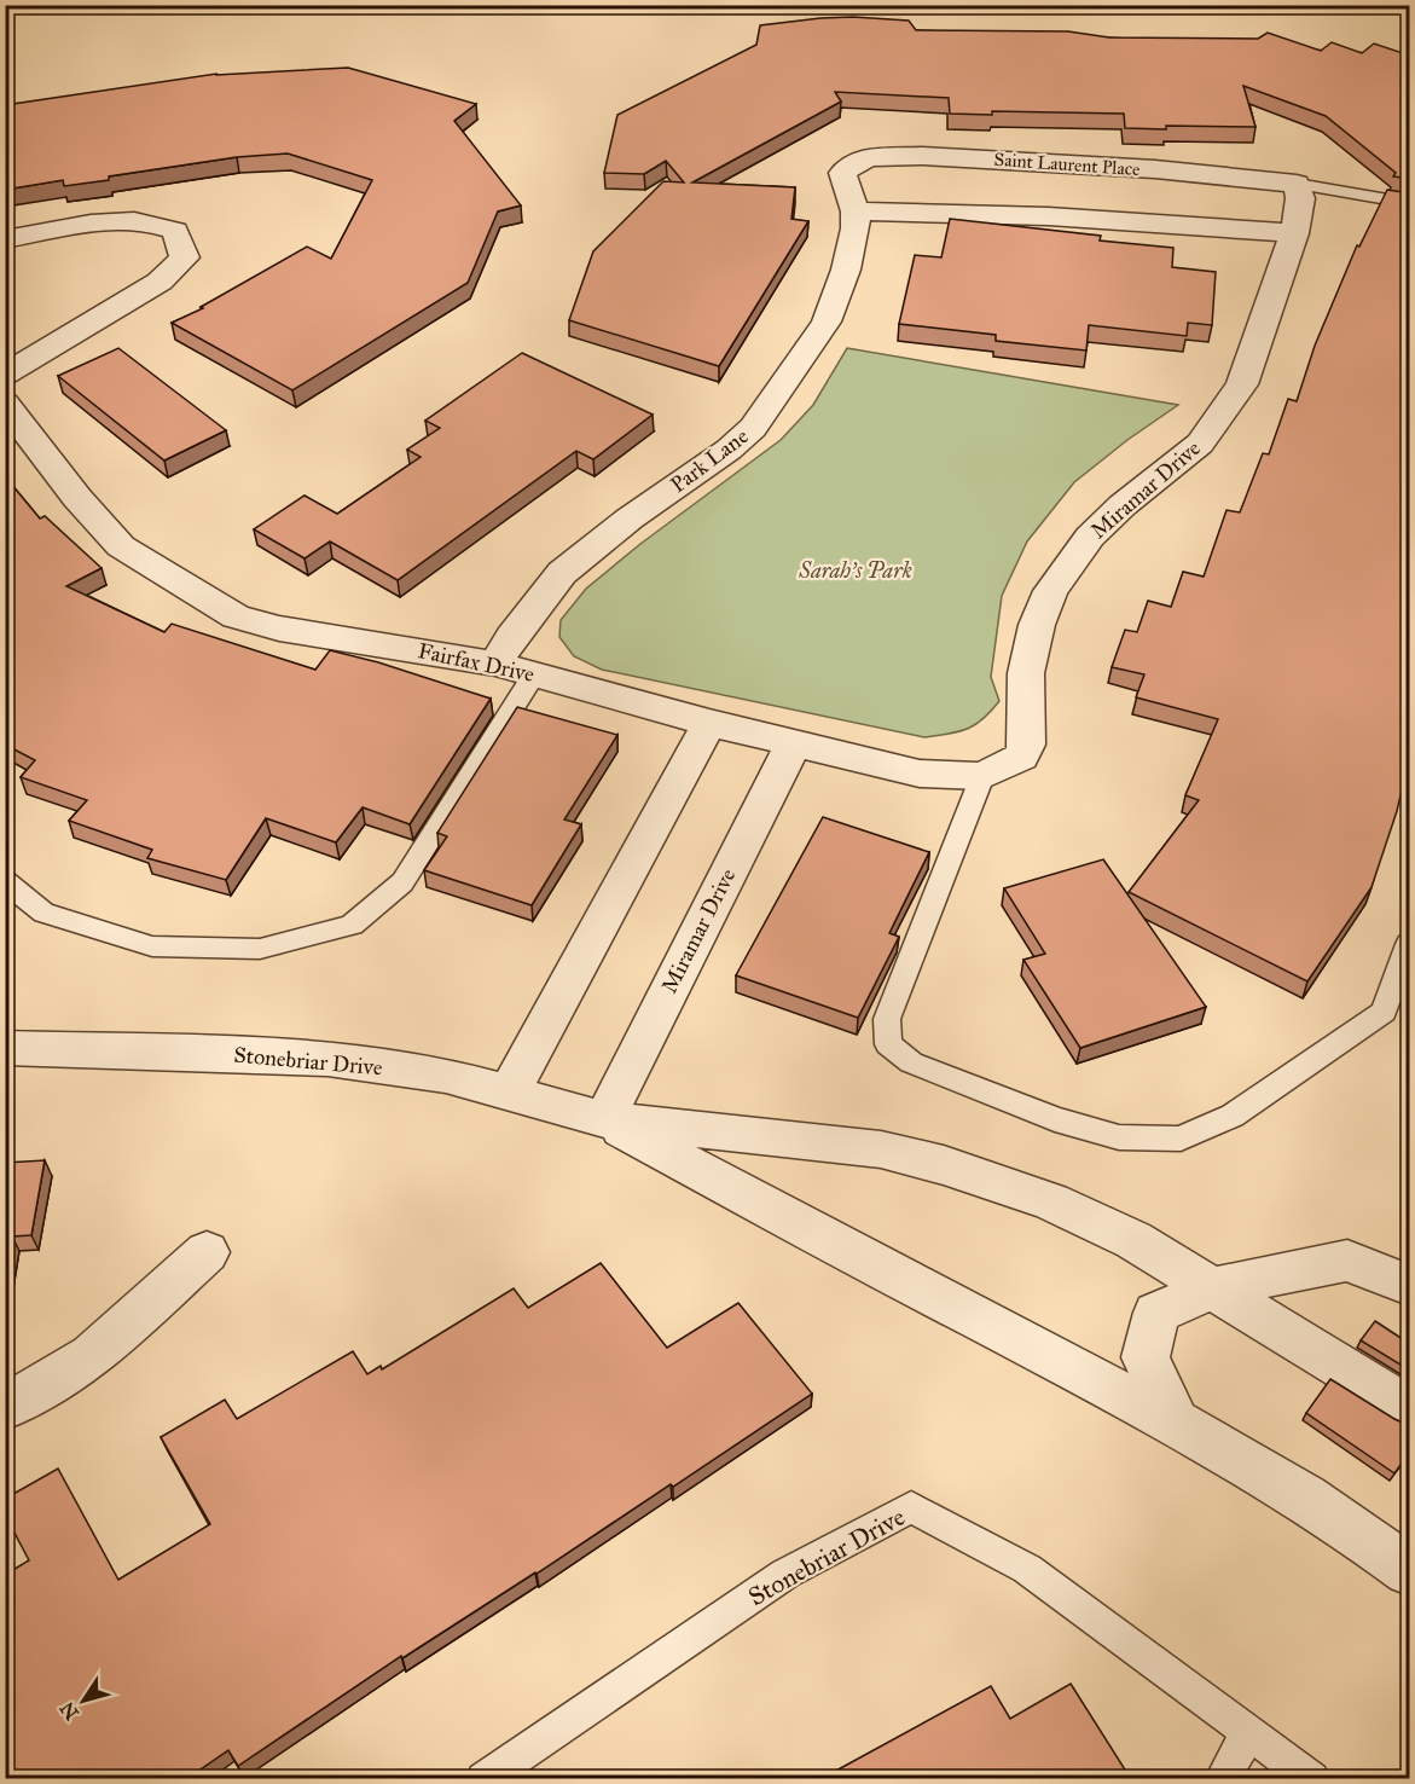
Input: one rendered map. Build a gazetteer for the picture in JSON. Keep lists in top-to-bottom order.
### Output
{
  "streets": {
    "street": [
      "Saint Laurent Place",
      "Park Lane",
      "Miramar Drive",
      "Fairfax Drive",
      "Stonebriar Drive"
    ]
  },
  "crossings": [
    ["Saint Laurent Place", "Park Lane"],
    ["Saint Laurent Place", "Miramar Drive"],
    ["Park Lane", "Fairfax Drive"],
    ["Miramar Drive", "Fairfax Drive"],
    ["Miramar Drive", "Stonebriar Drive"]
  ],
  "parks": ["Sarah's Park"],
  "north": "bottom left"
}
